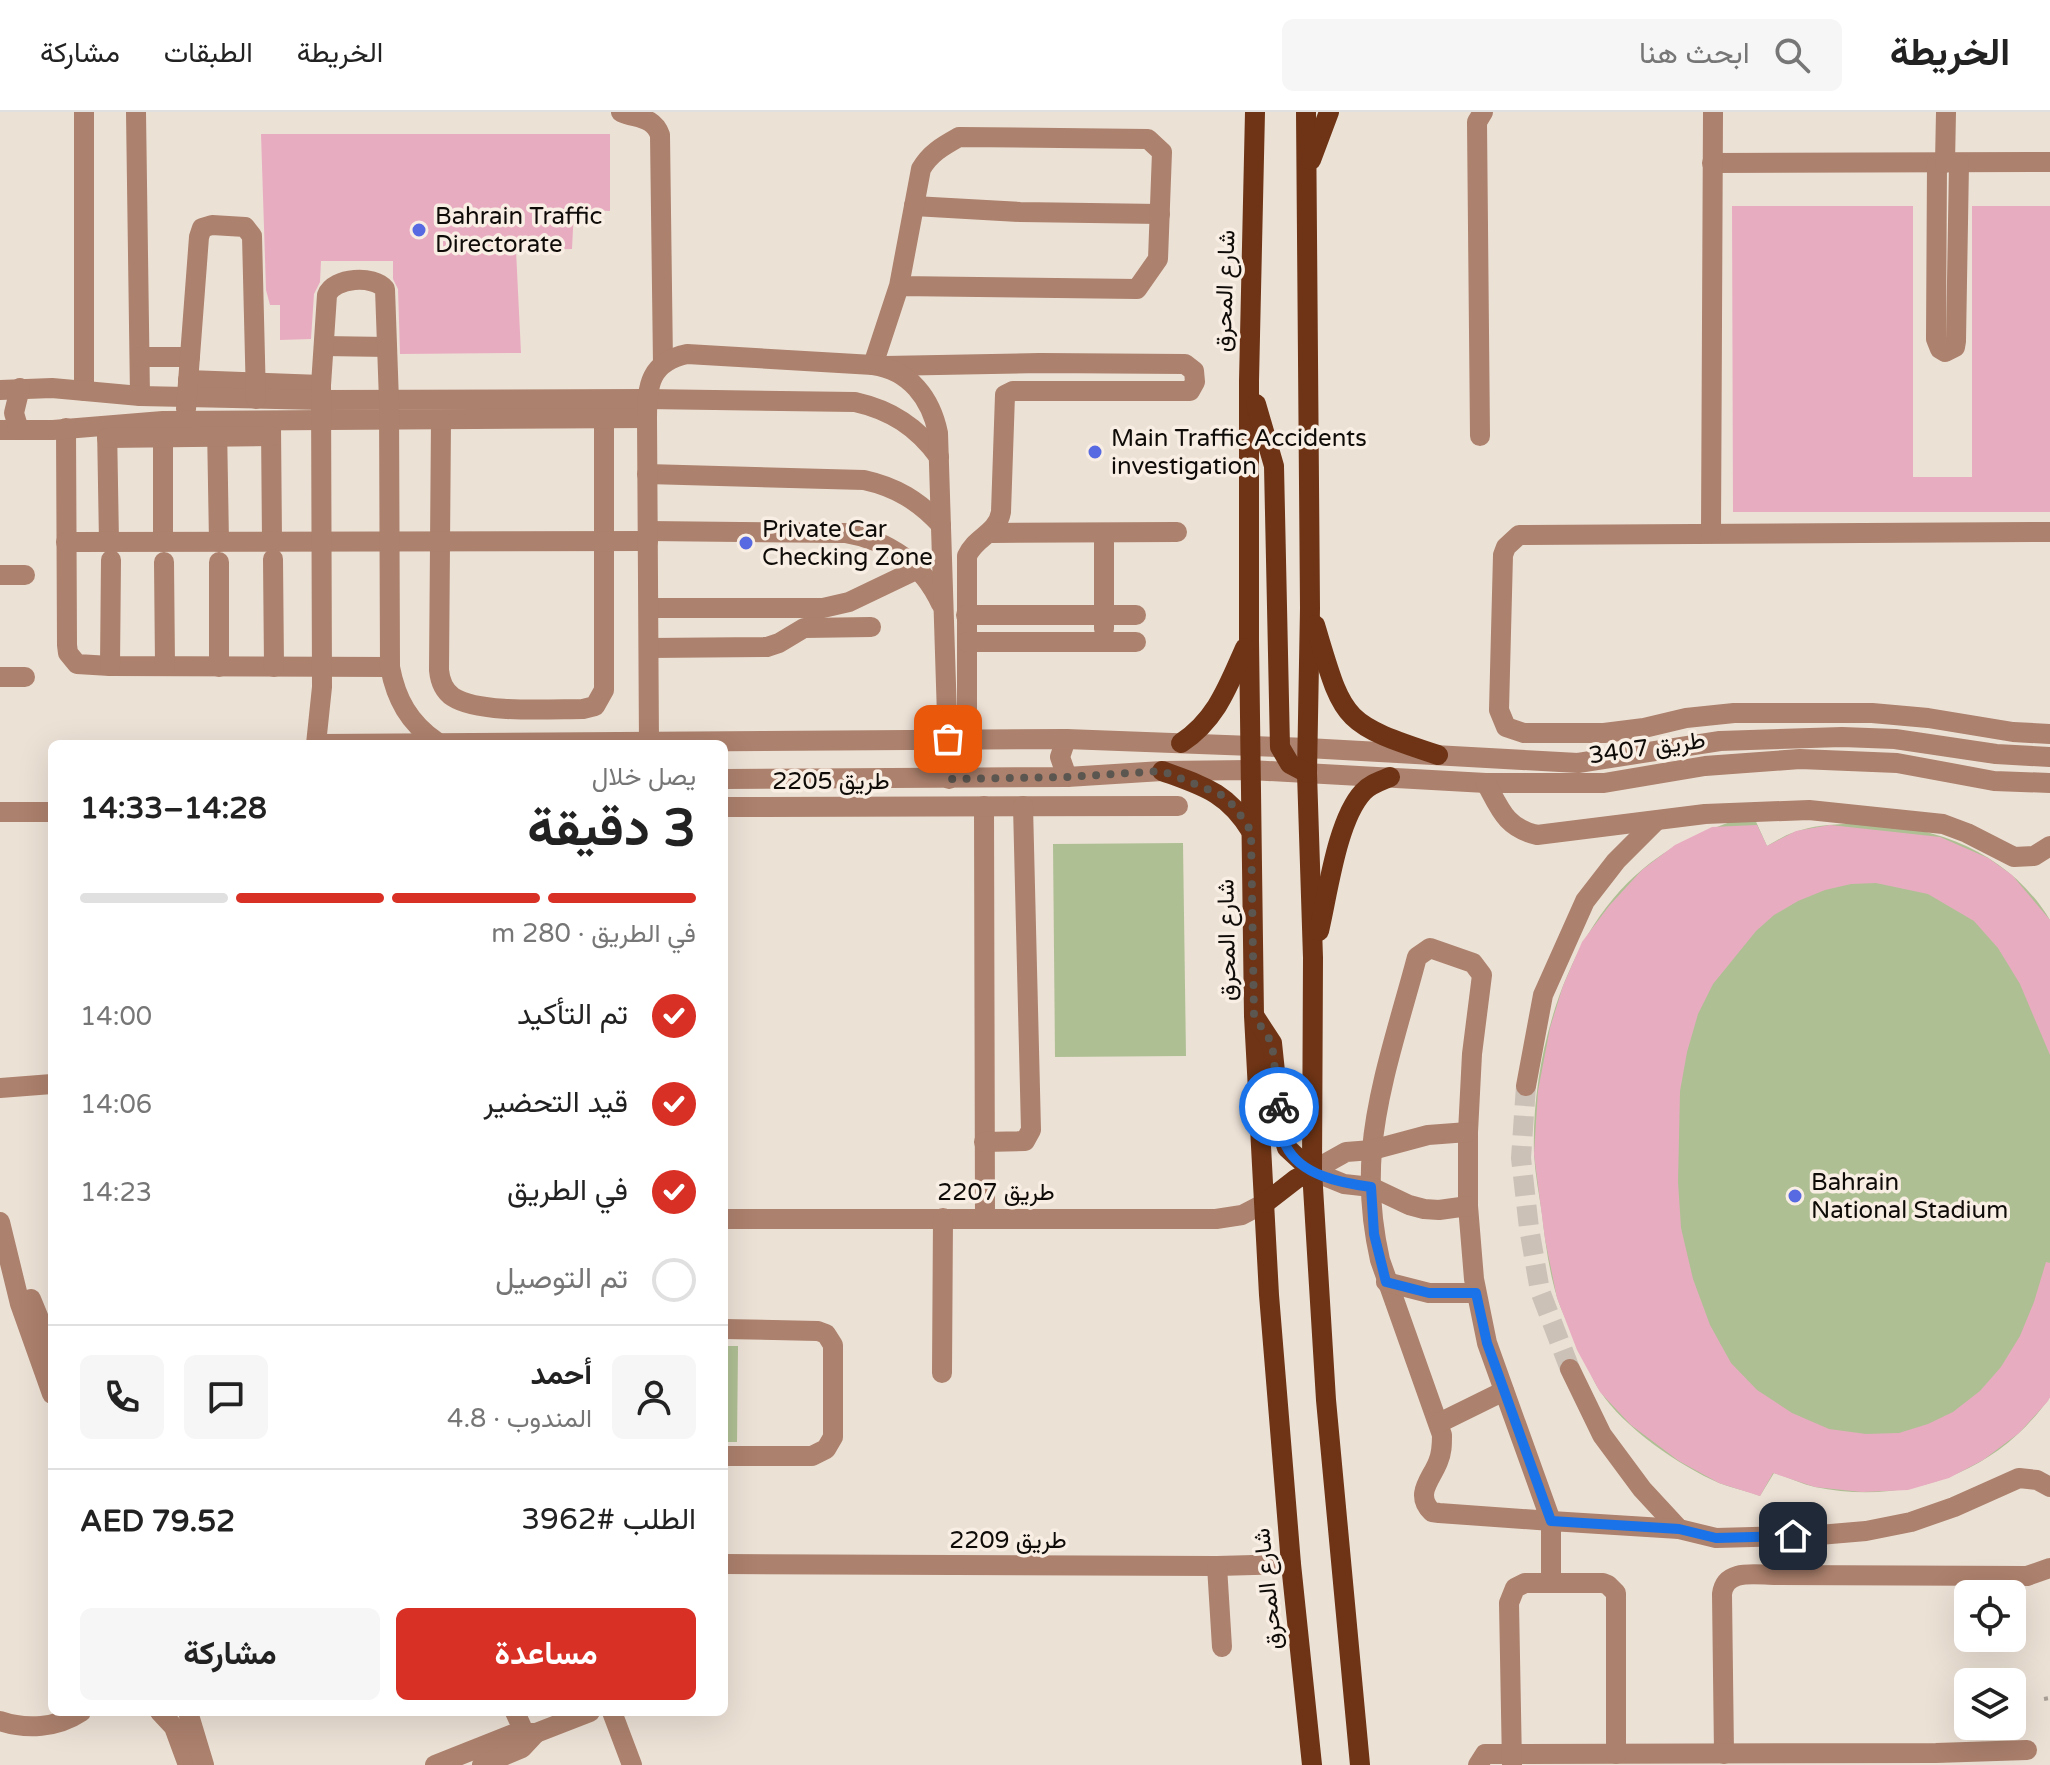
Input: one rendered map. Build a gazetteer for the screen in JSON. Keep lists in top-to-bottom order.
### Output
{
  "streets": {
    "main road": ["شارع المحرق"],
    "street": [
      "طريق 3407",
      "طريق 2205",
      "طريق 2207",
      "طريق 2209"
    ]
  },
  "crossings": [
    ["شارع المحرق", "طريق 3407"],
    ["شارع المحرق", "طريق 2207"],
    ["شارع المحرق", "طريق 2209"]
  ],
  "places": [
    "Bahrain Traffic Directorate",
    "Main Traffic Accidents investigation",
    "Private Car Checking Zone",
    "Bahrain National Stadium"
  ],
  "page": {
    "header": "الخريطة",
    "search": "ابحث هنا",
    "nav": ["الخريطة", "الطبقات", "مشاركة"],
    "heading": ["3 دقيقة", "يصل خلال", "14:28–14:33"],
    "panel": [
      "أحمد",
      "المندوب · 4.8",
      "الطلب #3962",
      "AED 79.52"
    ],
    "bar": "في الطريق · 280 m",
    "list": [
      ["تم التأكيد", "14:00"],
      ["قيد التحضير", "14:06"],
      ["في الطريق", "14:23"],
      "تم التوصيل"
    ],
    "buttons": ["مساعدة", "مشاركة"]
  }
}
